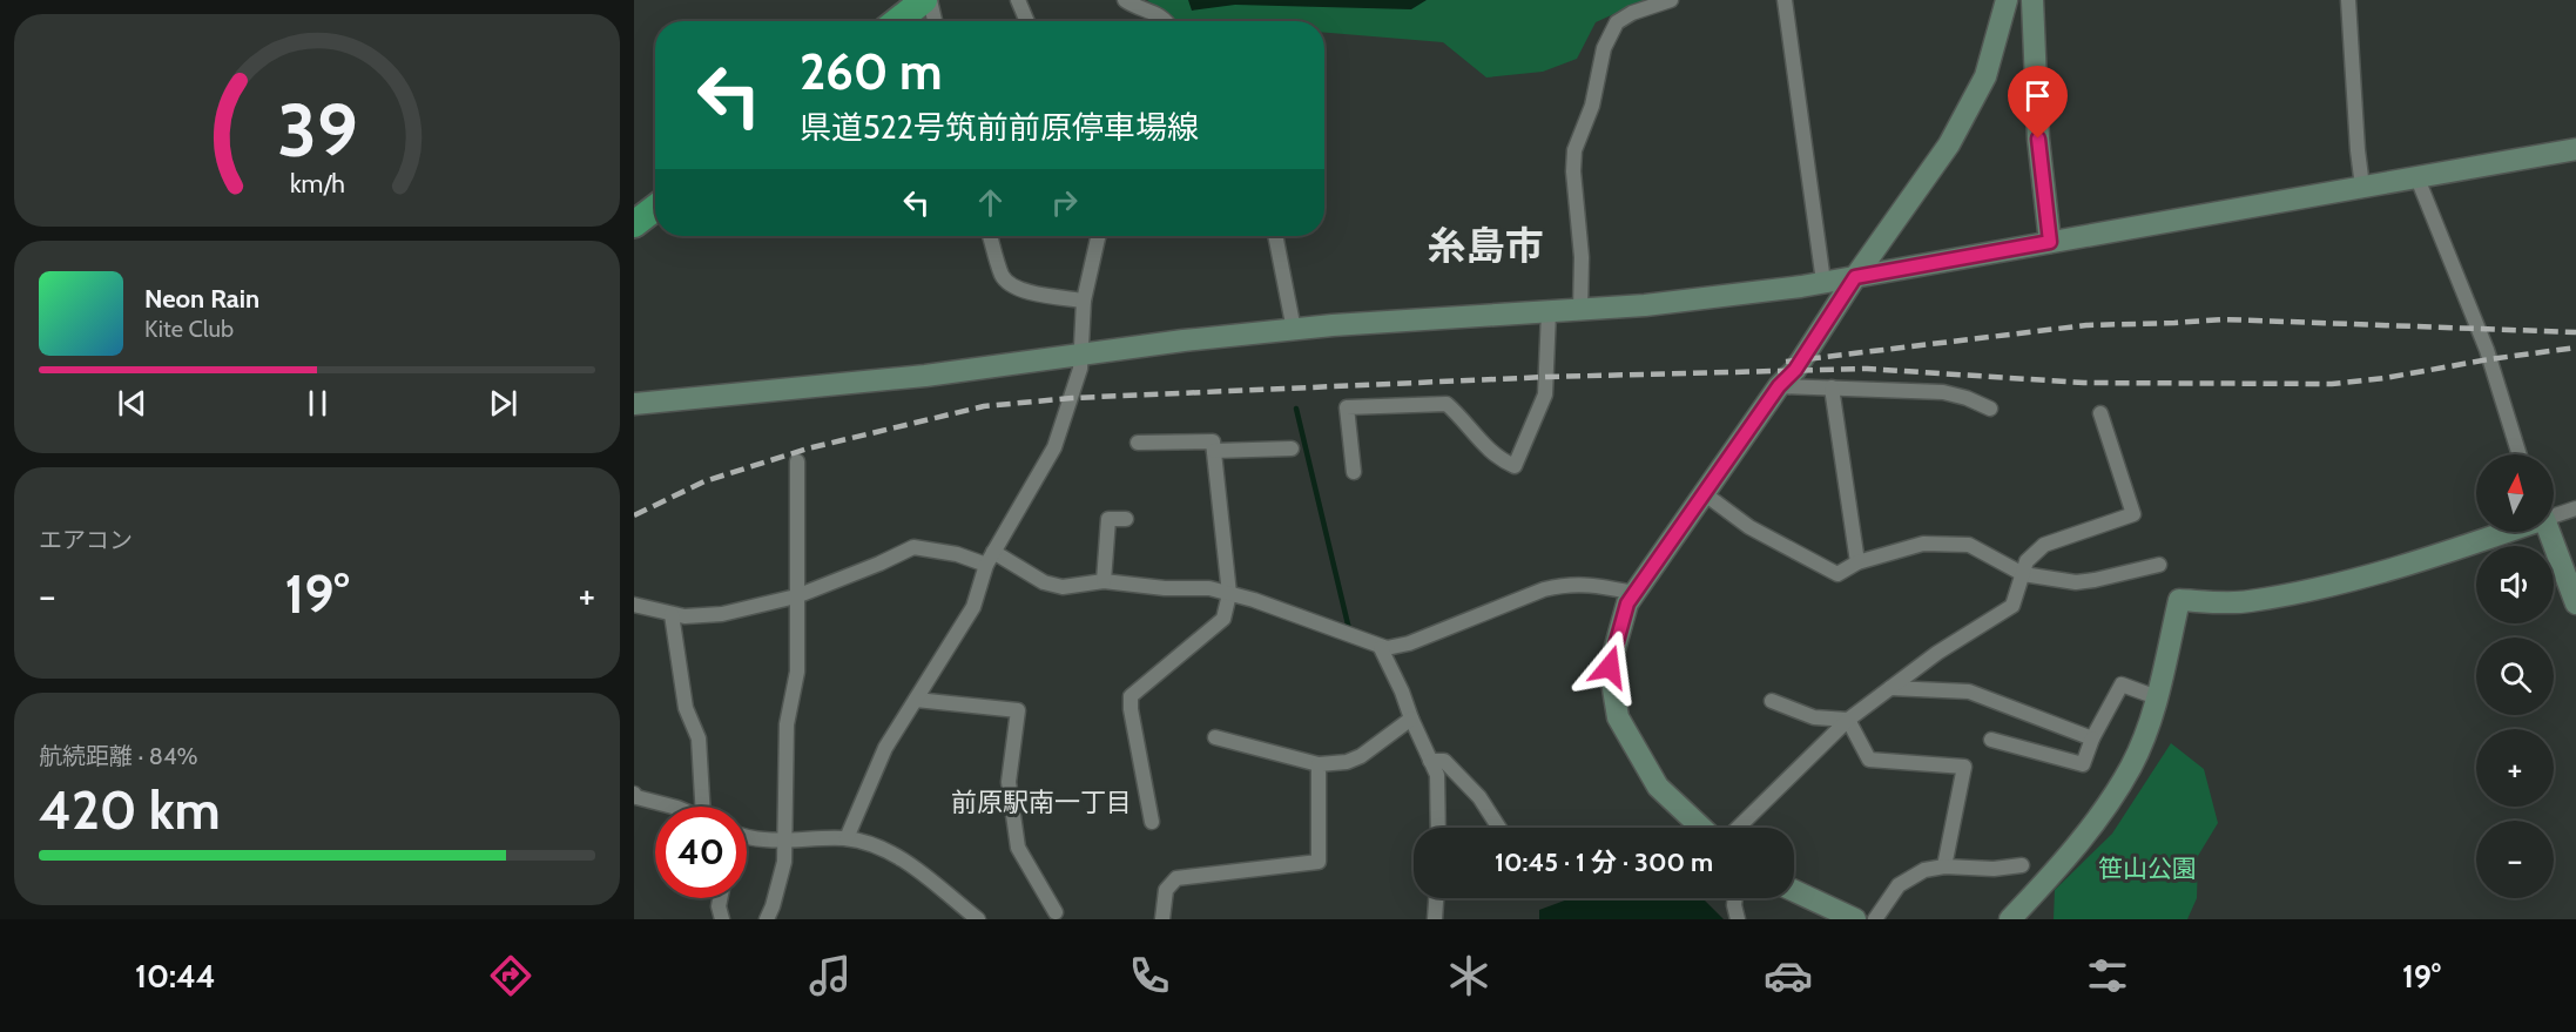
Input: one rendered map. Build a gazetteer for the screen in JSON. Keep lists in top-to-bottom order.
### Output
{
  "districts": ["糸島市", "前原駅南一丁目"],
  "parks": ["笹山公園"],
  "north": "top",
  "page": {
    "turn": ["260 m", "県道522号筑前前原停車場線"],
    "song": ["Neon Rain", "Kite Club"],
    "map_buttons": ["+", "−"],
    "tile": [
      "エアコン",
      ["航続距離 · 84%", "420 km"]
    ],
    "heat": ["−", "19°", "+"],
    "limit": "40",
    "trip": "10:45 · 1 分 · 300 m",
    "tabs": ["10:44", "19°"],
    "gauge": ["39", "km/h"]
  }
}
